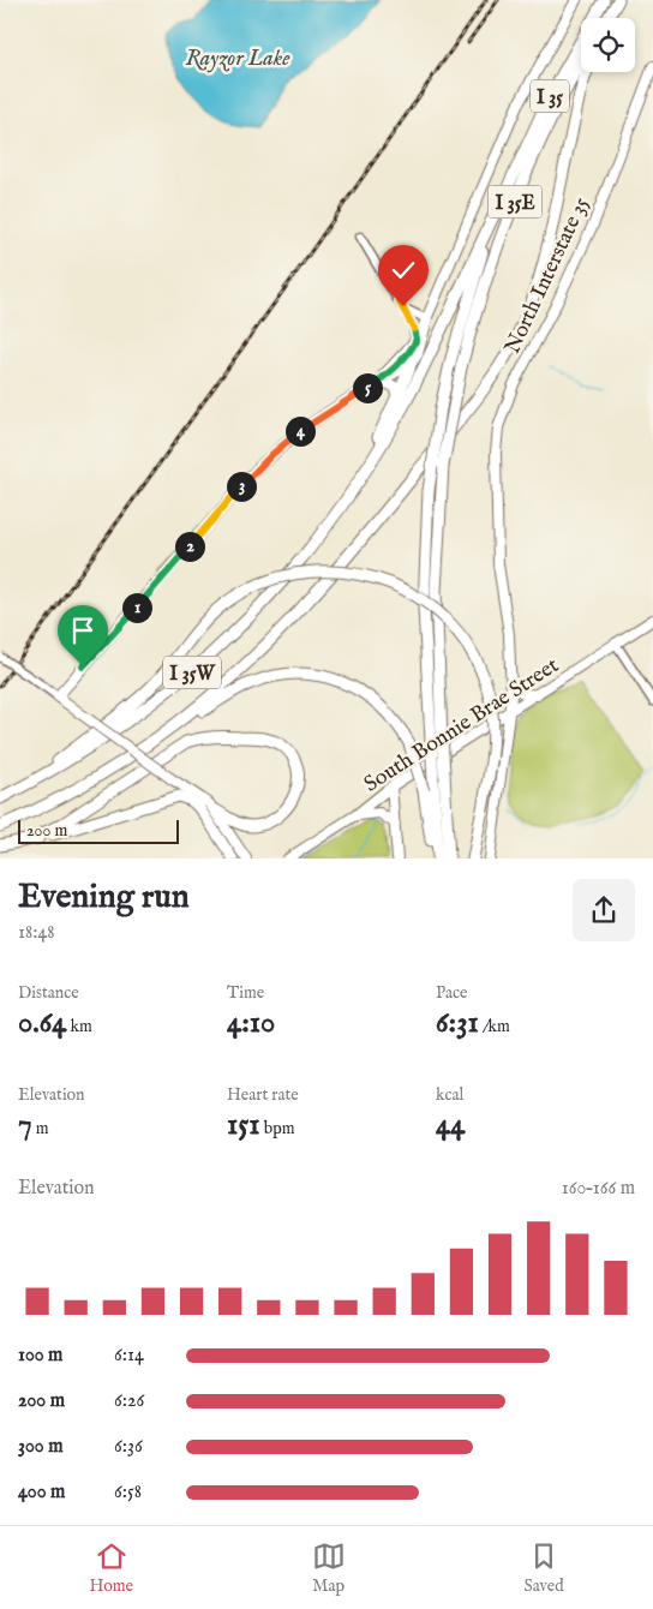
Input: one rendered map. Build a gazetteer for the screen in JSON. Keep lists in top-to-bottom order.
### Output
{
  "streets": {
    "highway": ["I 35", "I 35E", "I 35W"],
    "main road": ["North Interstate 35", "South Bonnie Brae Street"]
  },
  "crossings": [
    ["I 35", "I 35E"],
    ["I 35", "I 35W"],
    ["I 35E", "I 35W"],
    ["North Interstate 35", "South Bonnie Brae Street"]
  ],
  "water": ["Rayzor Lake"],
  "scale_bar": "200 m",
  "page": {
    "pins": [
      "5",
      "4",
      "3",
      "2",
      "1"
    ],
    "scale": "200 m",
    "heading": ["Evening run", "18:48"],
    "stats": [
      ["Distance", "0.64 km"],
      ["Time", "4:10"],
      ["Pace", "6:31 /km"],
      ["Elevation", "7 m"],
      ["Heart rate", "151 bpm"],
      ["kcal", "44"]
    ],
    "chart": ["Elevation", "160–166 m"],
    "list": [
      {
        "name": "100 m",
        "note": "6:14"
      },
      {
        "name": "200 m",
        "note": "6:26"
      },
      {
        "name": "300 m",
        "note": "6:36"
      },
      {
        "name": "400 m",
        "note": "6:58"
      }
    ],
    "tabs": ["Home", "Map", "Saved"]
  }
}
